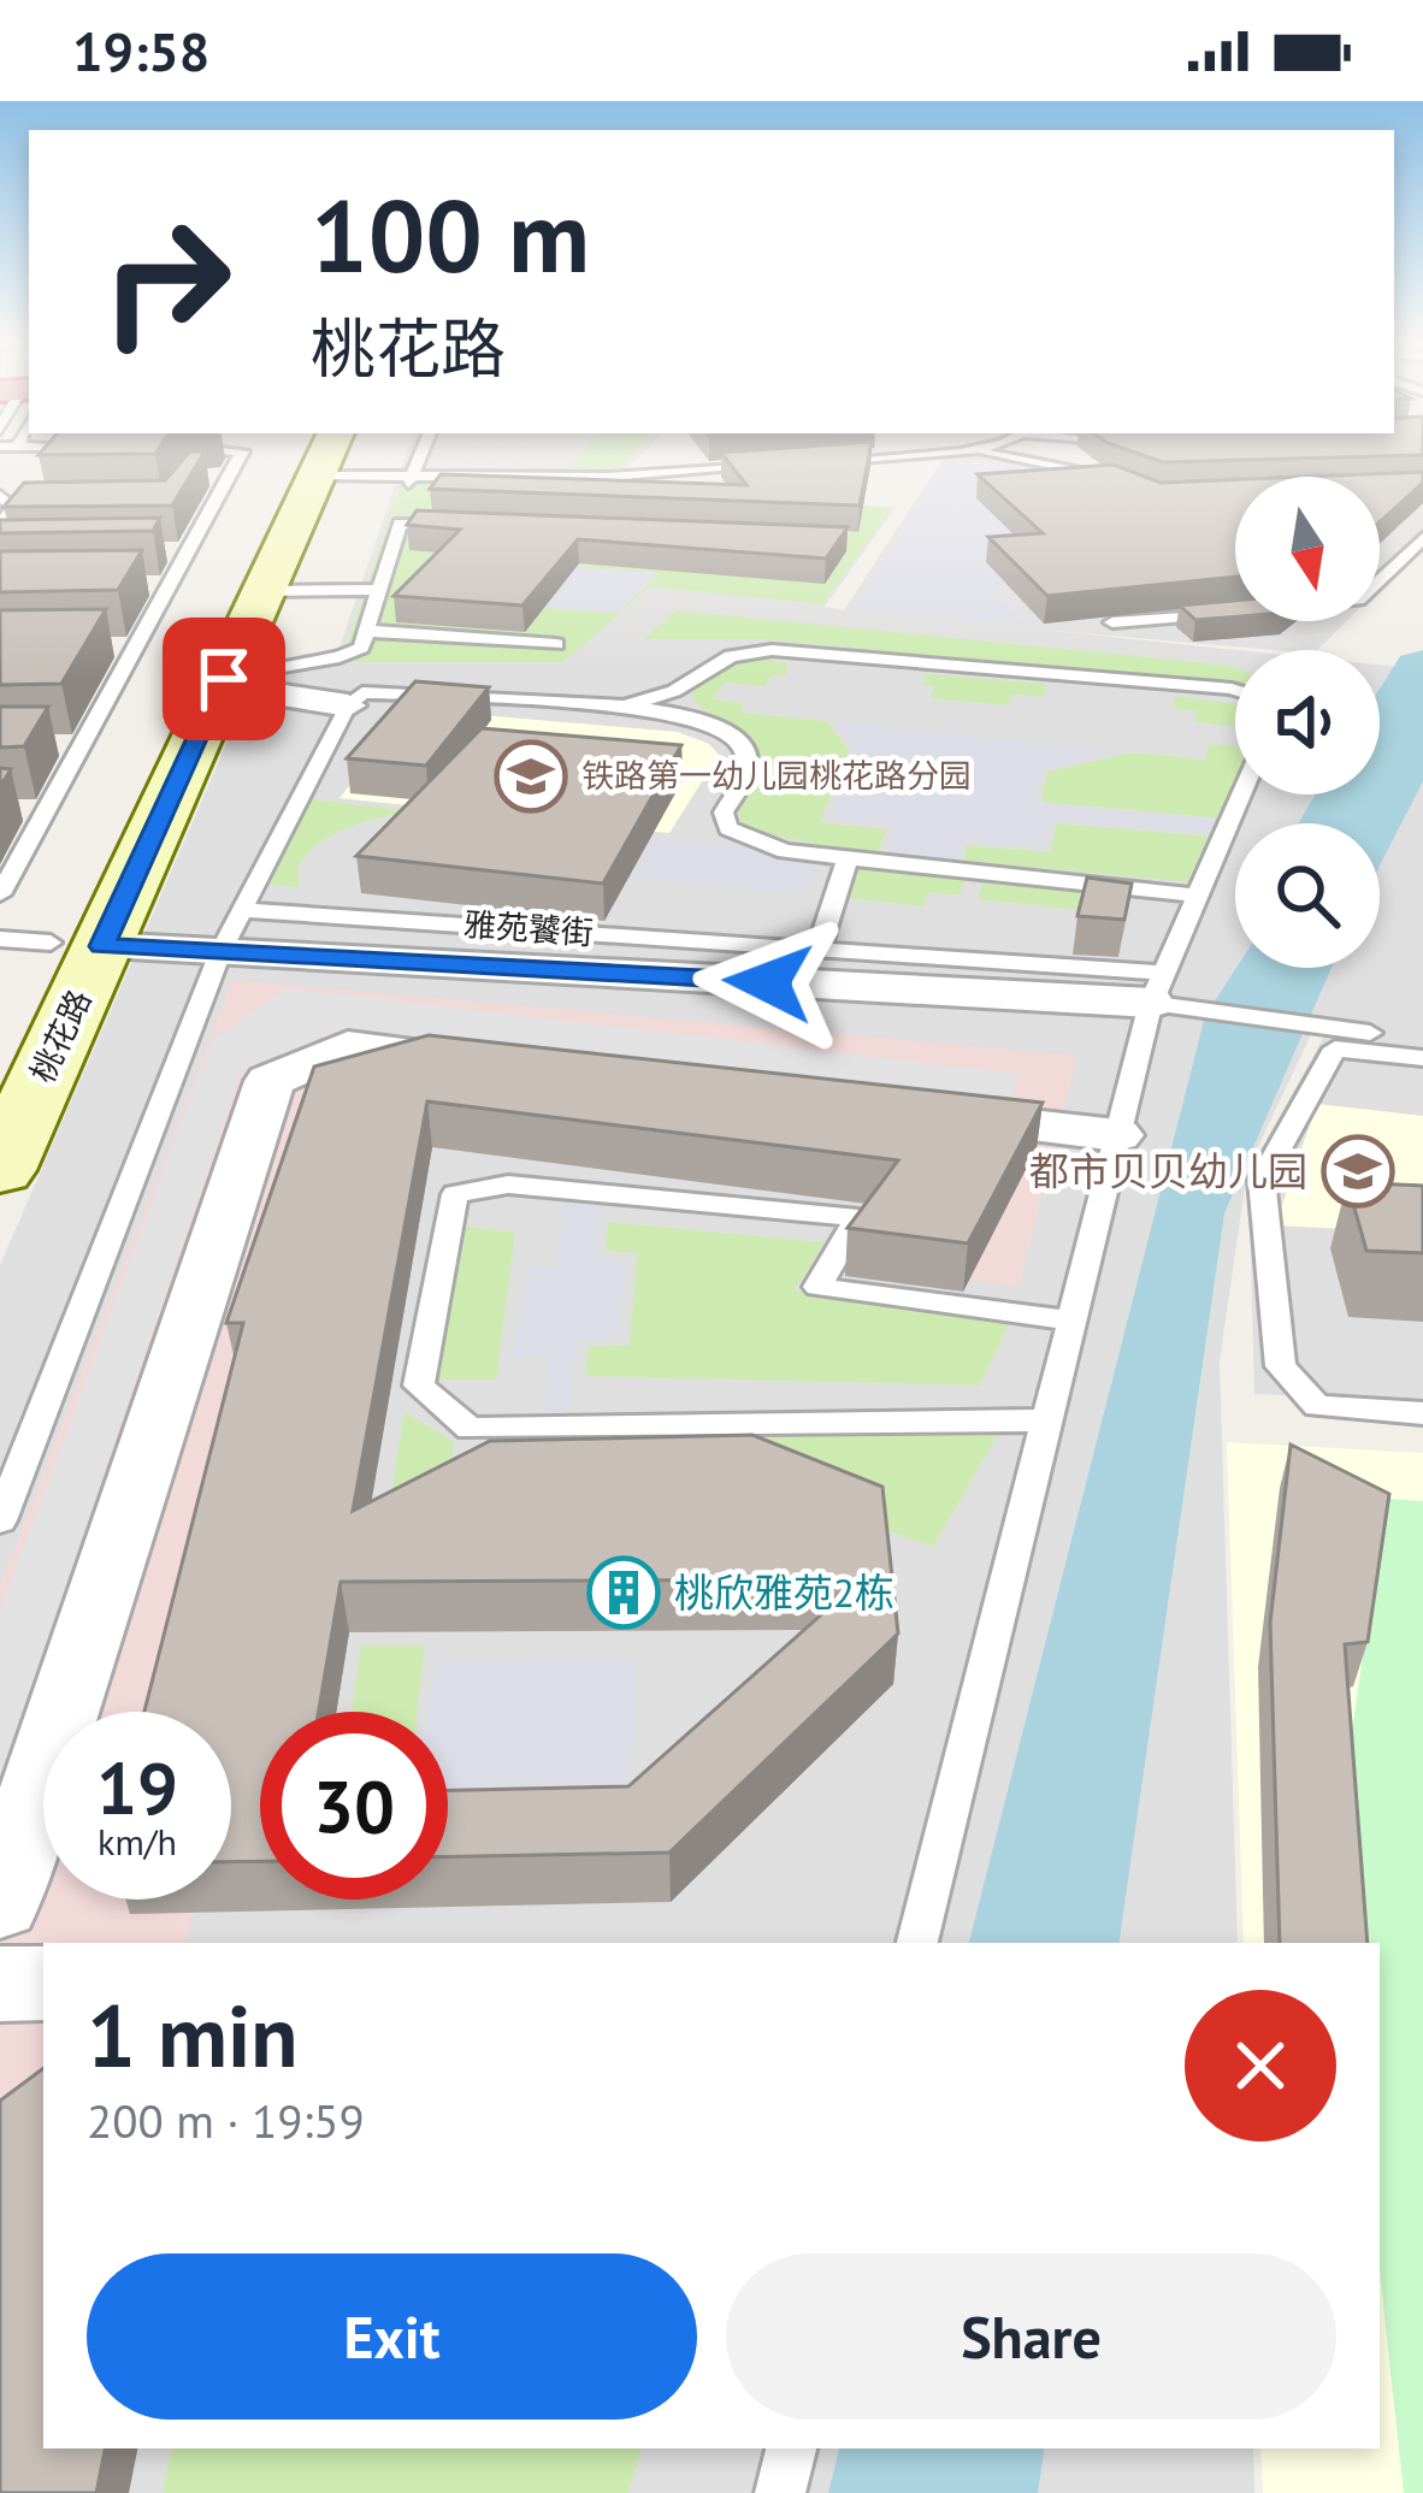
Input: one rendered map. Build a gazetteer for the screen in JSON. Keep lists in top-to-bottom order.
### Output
{
  "streets": {
    "main road": ["桃花路"],
    "lane": ["雅苑饕街"]
  },
  "places": {
    "school or university": ["铁路第一幼儿园桃花路分园", "都市贝贝幼儿园"],
    "building": ["桃欣雅苑2栋"]
  },
  "north": "bottom",
  "page": {
    "status": "19:58",
    "turn": ["100 m", "桃花路"],
    "speed": "19 km/h",
    "limit": "30",
    "heading": ["1 min", "200 m · 19:59"],
    "buttons": ["Exit", "Share"]
  }
}
